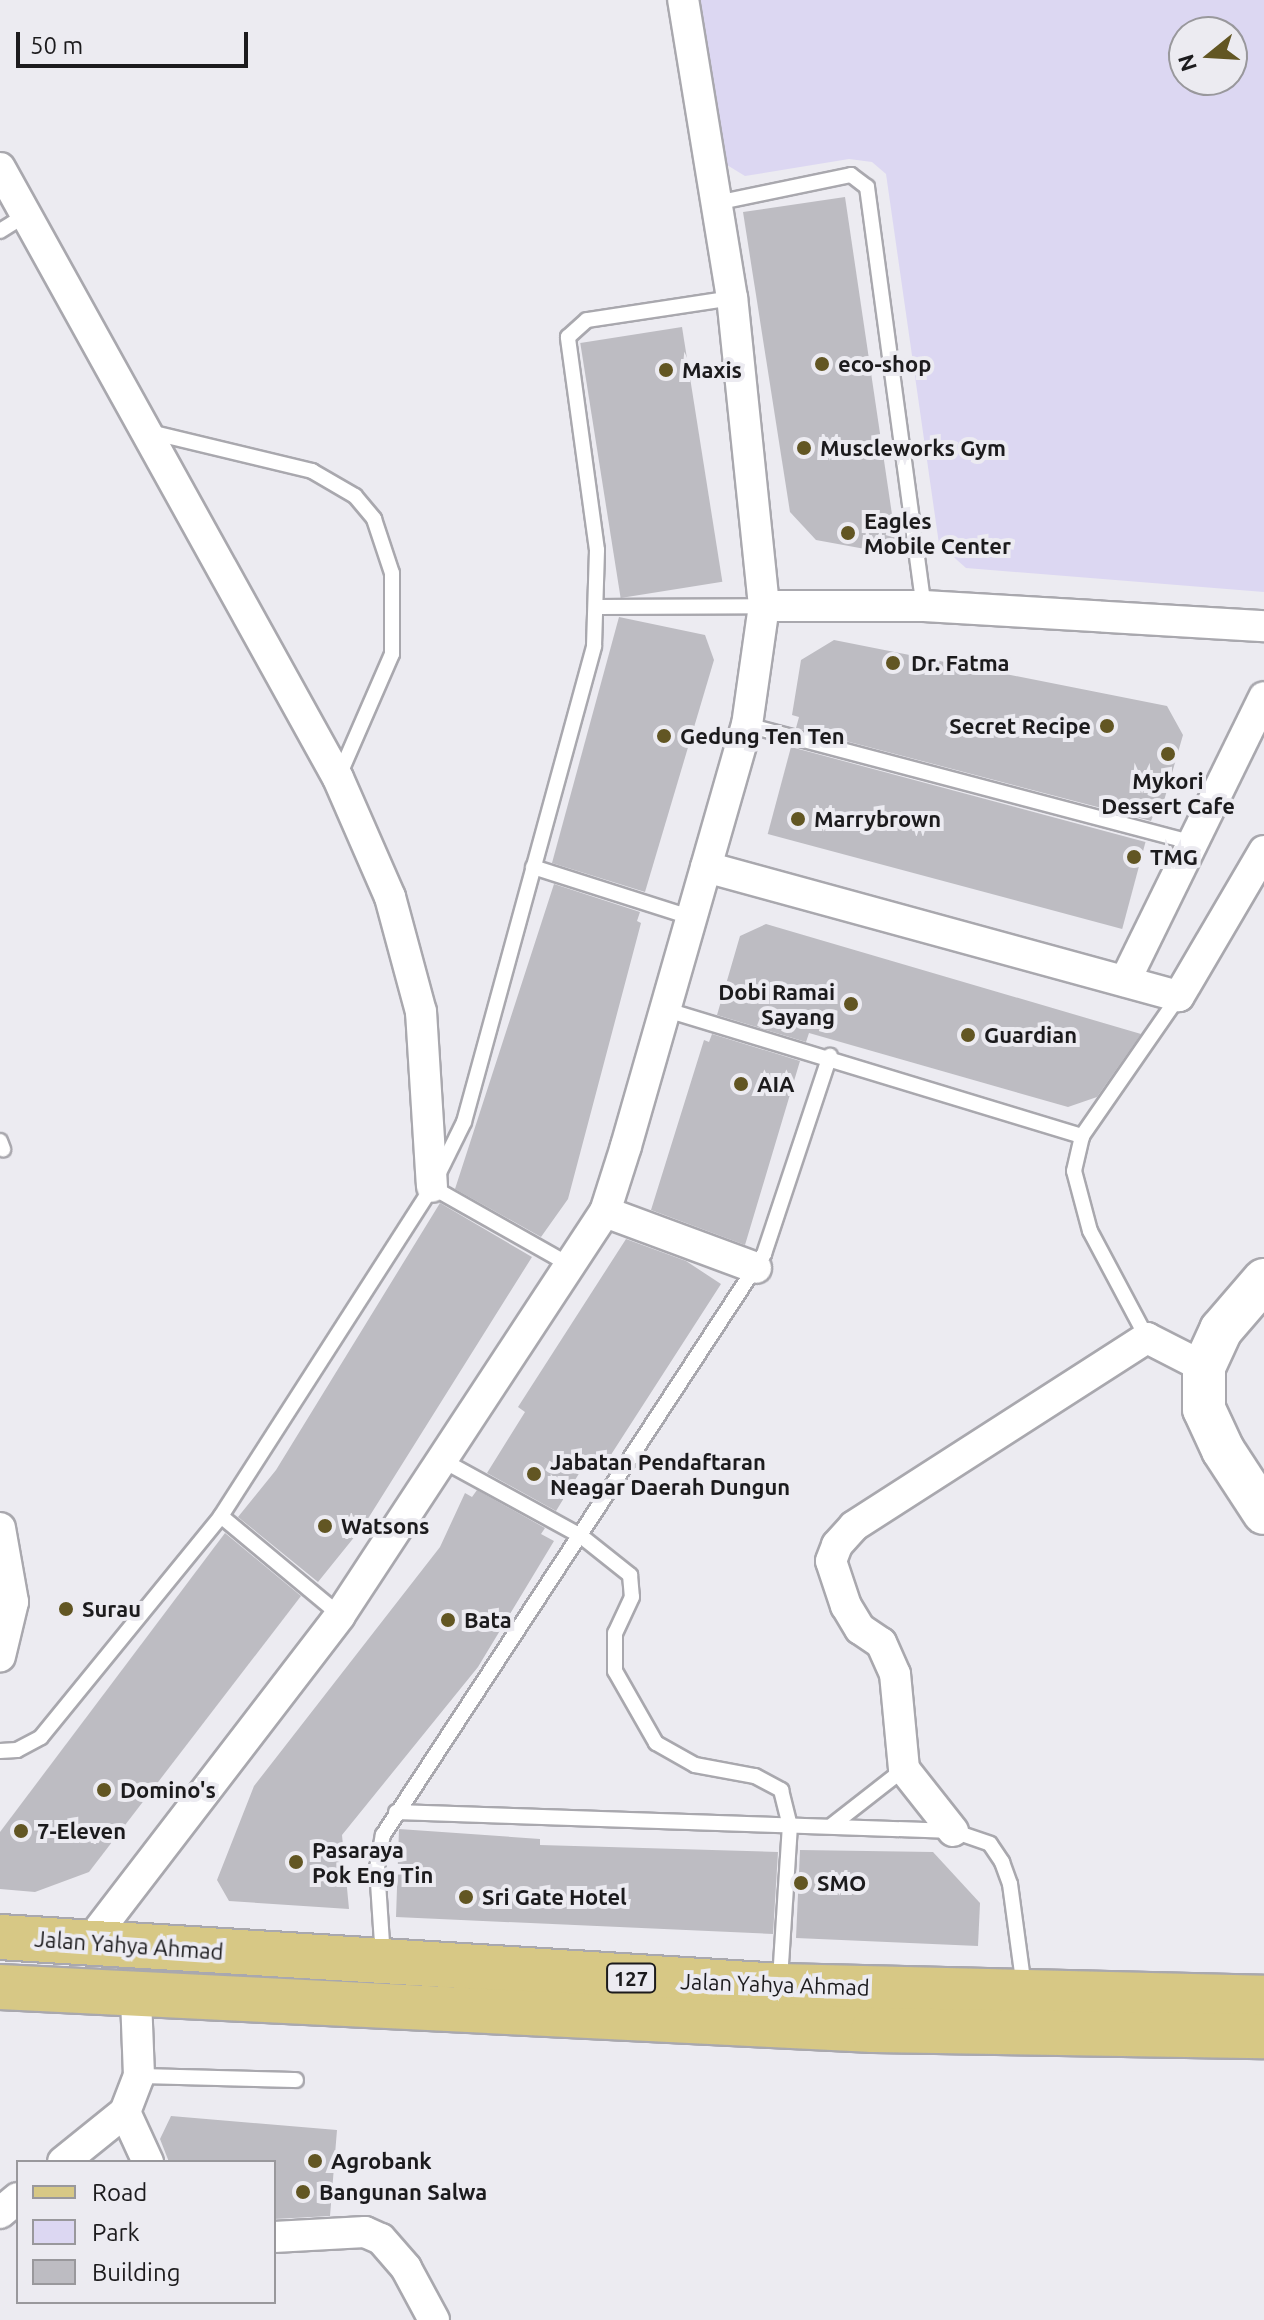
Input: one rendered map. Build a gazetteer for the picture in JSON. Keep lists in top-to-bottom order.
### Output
{
  "streets": {
    "main road": ["Jalan Yahya Ahmad", "127"]
  },
  "places": [
    "eco-shop",
    "Maxis",
    "Muscleworks Gym",
    "Eagles Mobile Center",
    "Dr. Fatma",
    "Secret Recipe",
    "Gedung Ten Ten",
    "Mykori Dessert Cafe",
    "Marrybrown",
    "TMG",
    "Dobi Ramai Sayang",
    "Guardian",
    "AIA",
    "Jabatan Pendaftaran Neagar Daerah Dungun",
    "Watsons",
    "Surau",
    "Bata",
    "Domino's",
    "7-Eleven",
    "Pasaraya Pok Eng Tin",
    "SMO",
    "Sri Gate Hotel",
    "Agrobank",
    "Bangunan Salwa"
  ],
  "legend": ["Road", "Park", "Building"],
  "scale_bar": "50 m",
  "north": "left"
}
